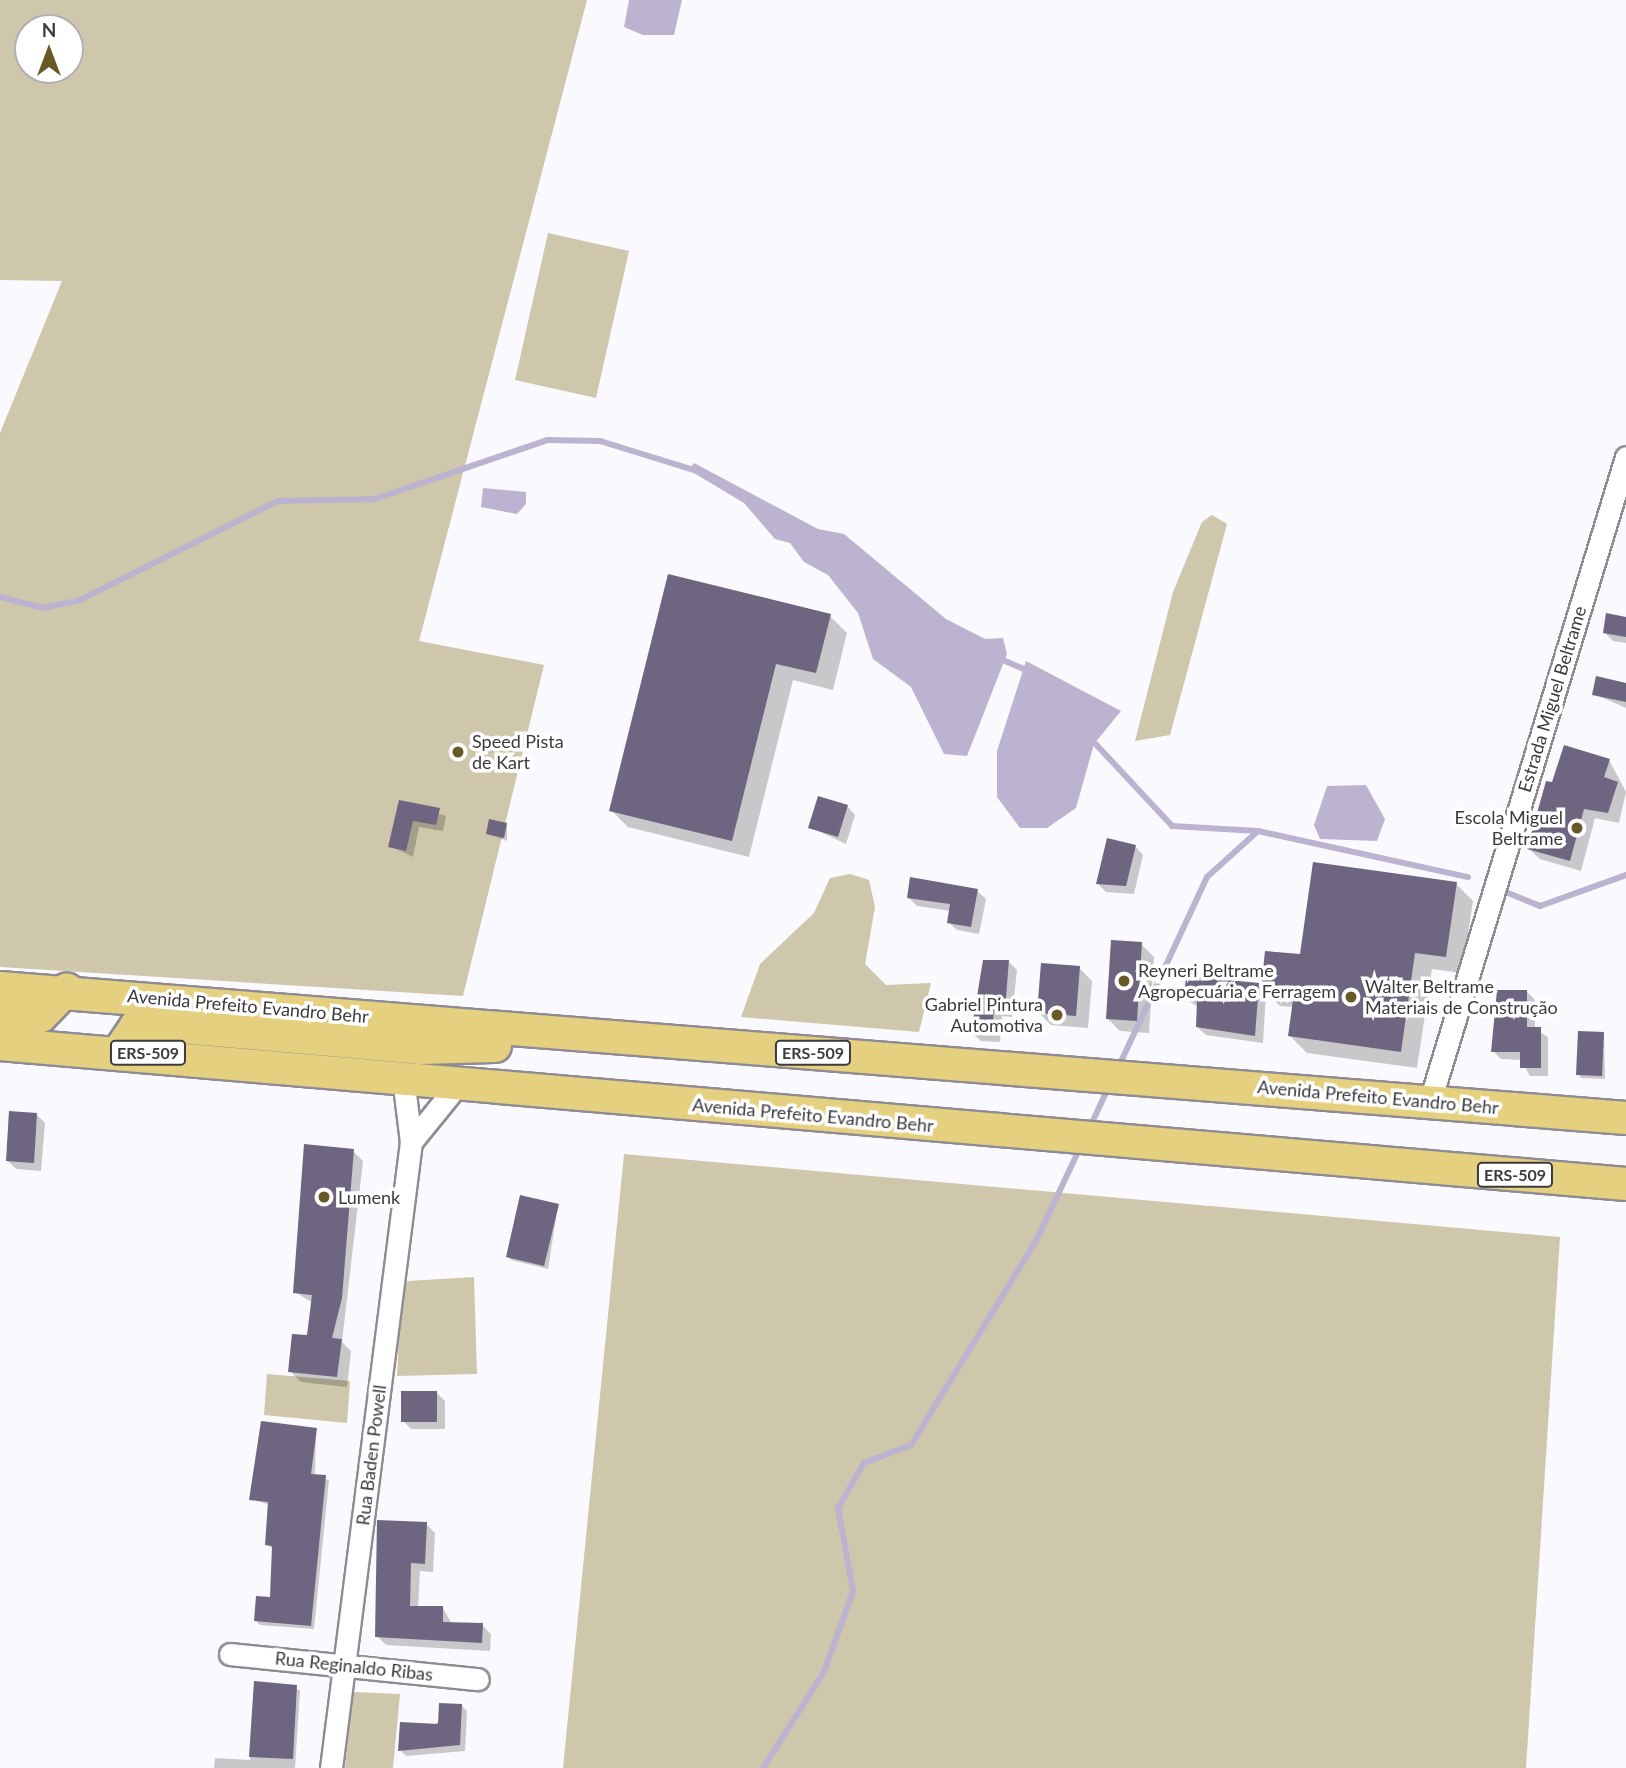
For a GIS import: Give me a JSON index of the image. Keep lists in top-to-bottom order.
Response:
{
  "streets": {
    "highway": ["Avenida Prefeito Evandro Behr", "ERS-509"],
    "street": ["Estrada Miguel Beltrame", "Rua Baden Powell", "Rua Reginaldo Ribas"]
  },
  "crossings": [
    ["Estrada Miguel Beltrame", "Avenida Prefeito Evandro Behr"],
    ["Avenida Prefeito Evandro Behr", "Rua Baden Powell"],
    ["Rua Baden Powell", "Rua Reginaldo Ribas"]
  ],
  "places": [
    "Speed Pista de Kart",
    "Escola Miguel Beltrame",
    "Reyneri Beltrame Agropecuária e Ferragem",
    "Walter Beltrame Materiais de Construção",
    "Gabriel Pintura Automotiva",
    "Lumenk"
  ],
  "north": "top"
}
